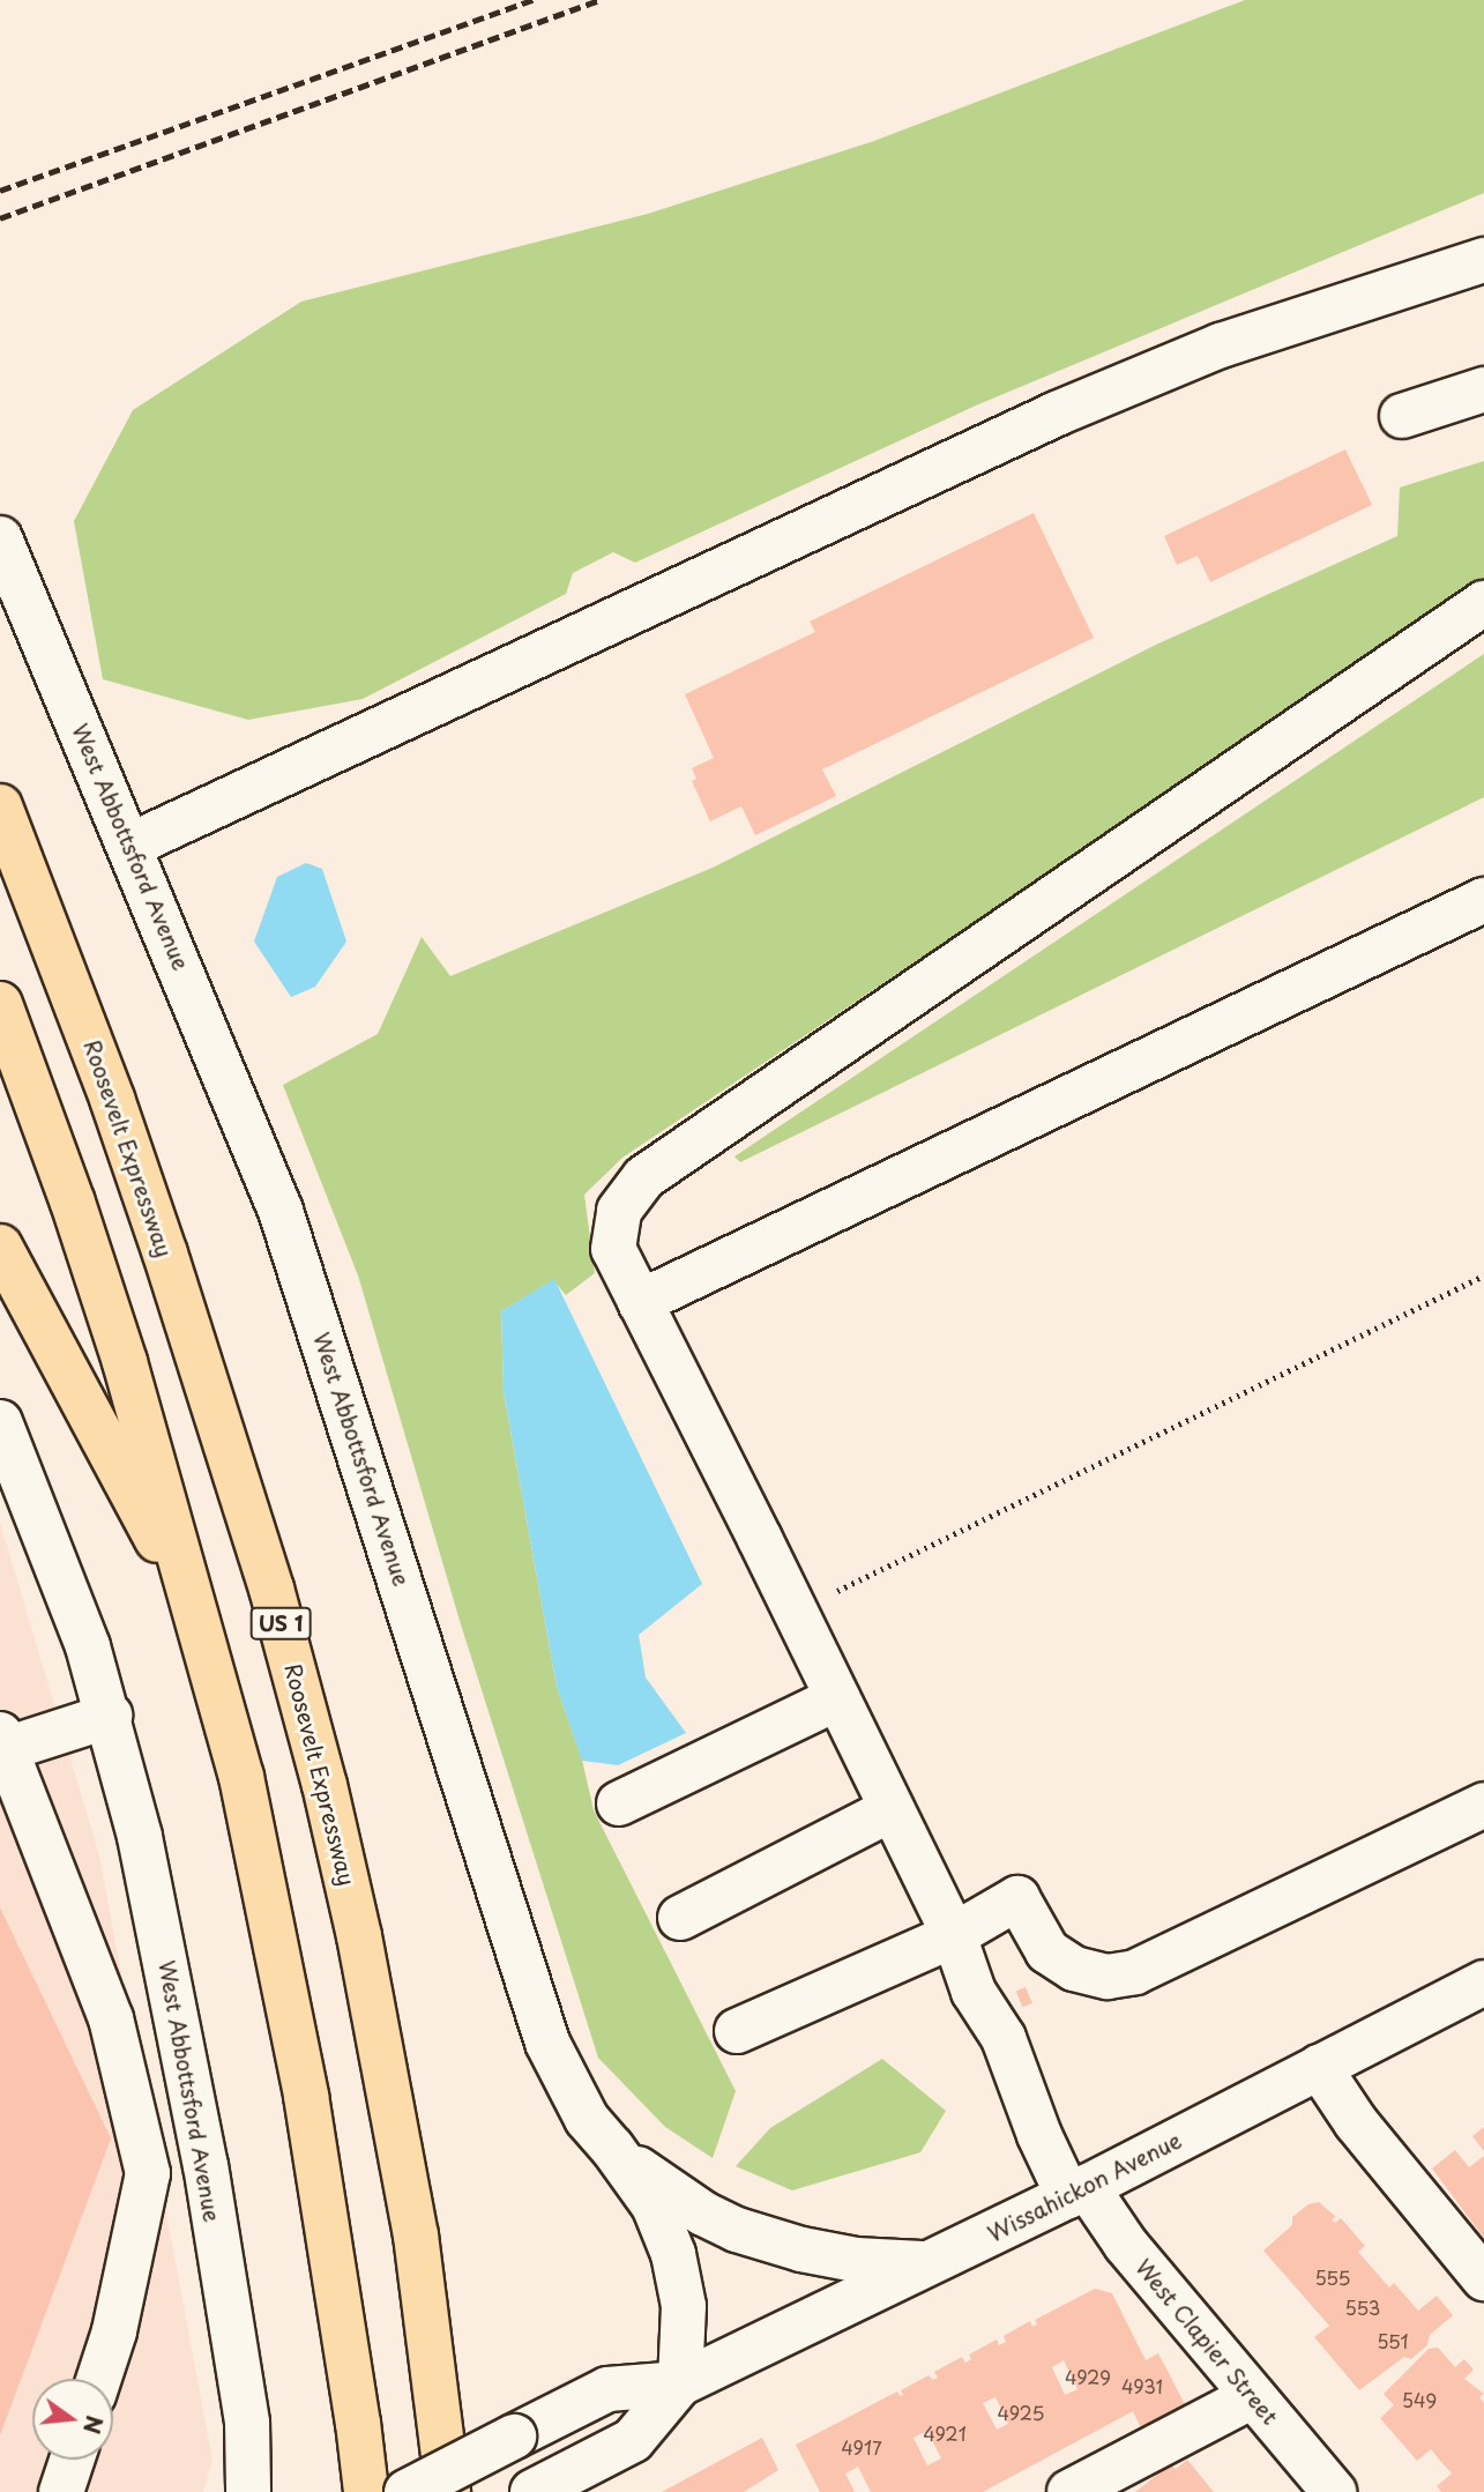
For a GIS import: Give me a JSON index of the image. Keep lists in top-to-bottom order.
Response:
{
  "streets": {
    "highway": ["Roosevelt Expressway", "US 1"],
    "street": ["West Abbottsford Avenue", "Wissahickon Avenue", "West Clapier Street"]
  },
  "crossings": [
    ["West Abbottsford Avenue", "Wissahickon Avenue"],
    ["Wissahickon Avenue", "West Clapier Street"]
  ],
  "house_numbers": [
    "555",
    "553",
    "551",
    "4929",
    "4931",
    "549",
    "4925",
    "4921",
    "4917"
  ],
  "north": "right"
}
